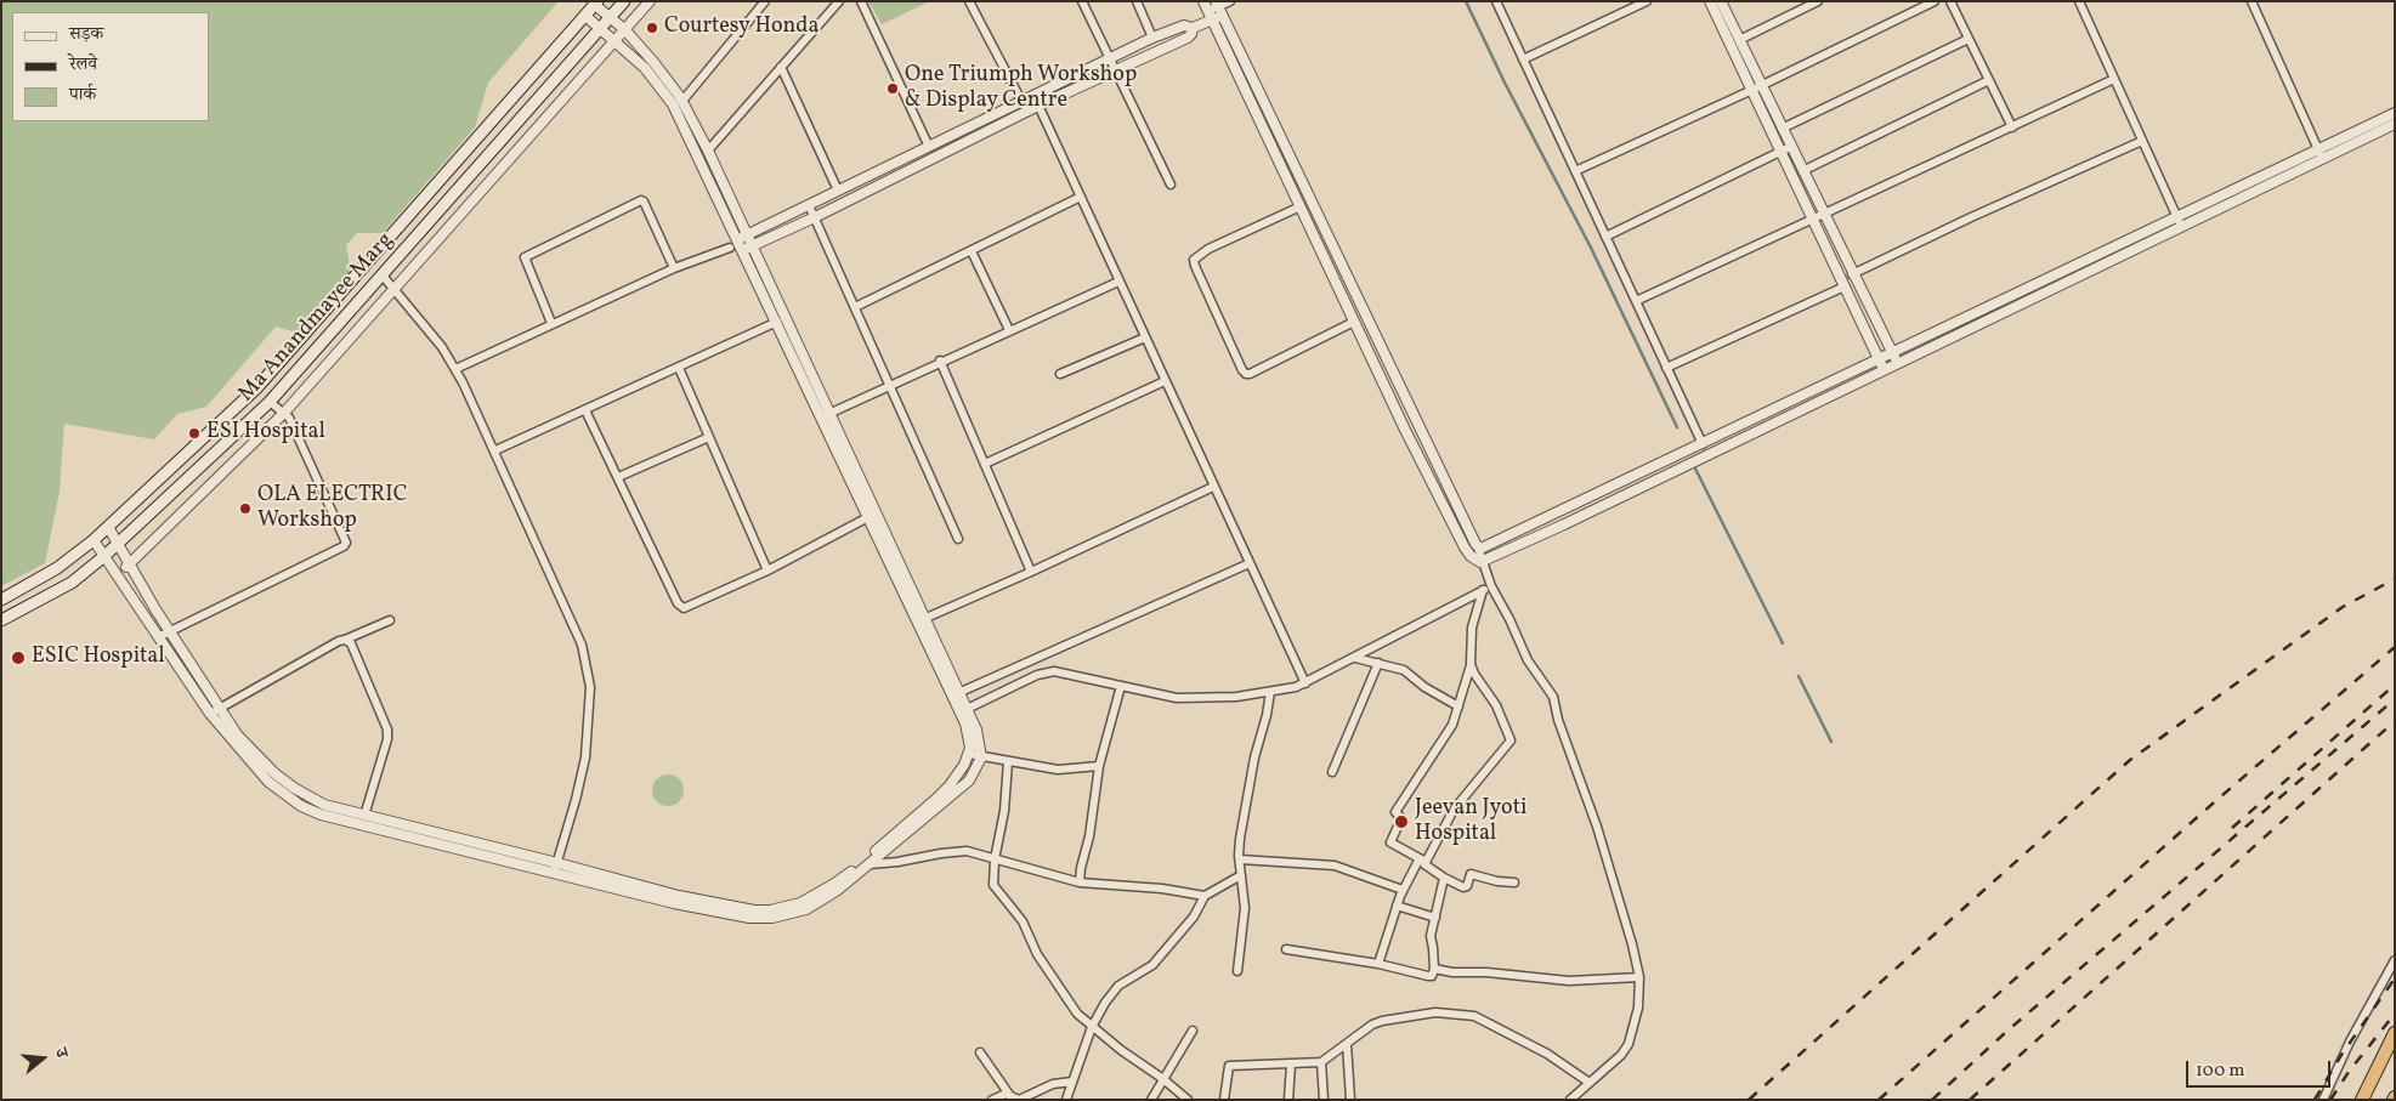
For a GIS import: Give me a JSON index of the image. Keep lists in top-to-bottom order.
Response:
{
  "streets": {
    "main road": ["Ma Anandmayee Marg"]
  },
  "places": [
    "Courtesy Honda",
    "One Triumph Workshop & Display Centre",
    "ESI Hospital",
    "OLA ELECTRIC Workshop",
    "ESIC Hospital",
    "Jeevan Jyoti Hospital"
  ],
  "legend": ["सड़क", "रेलवे", "पार्क"],
  "scale_bar": "100 m",
  "north": "right"
}
